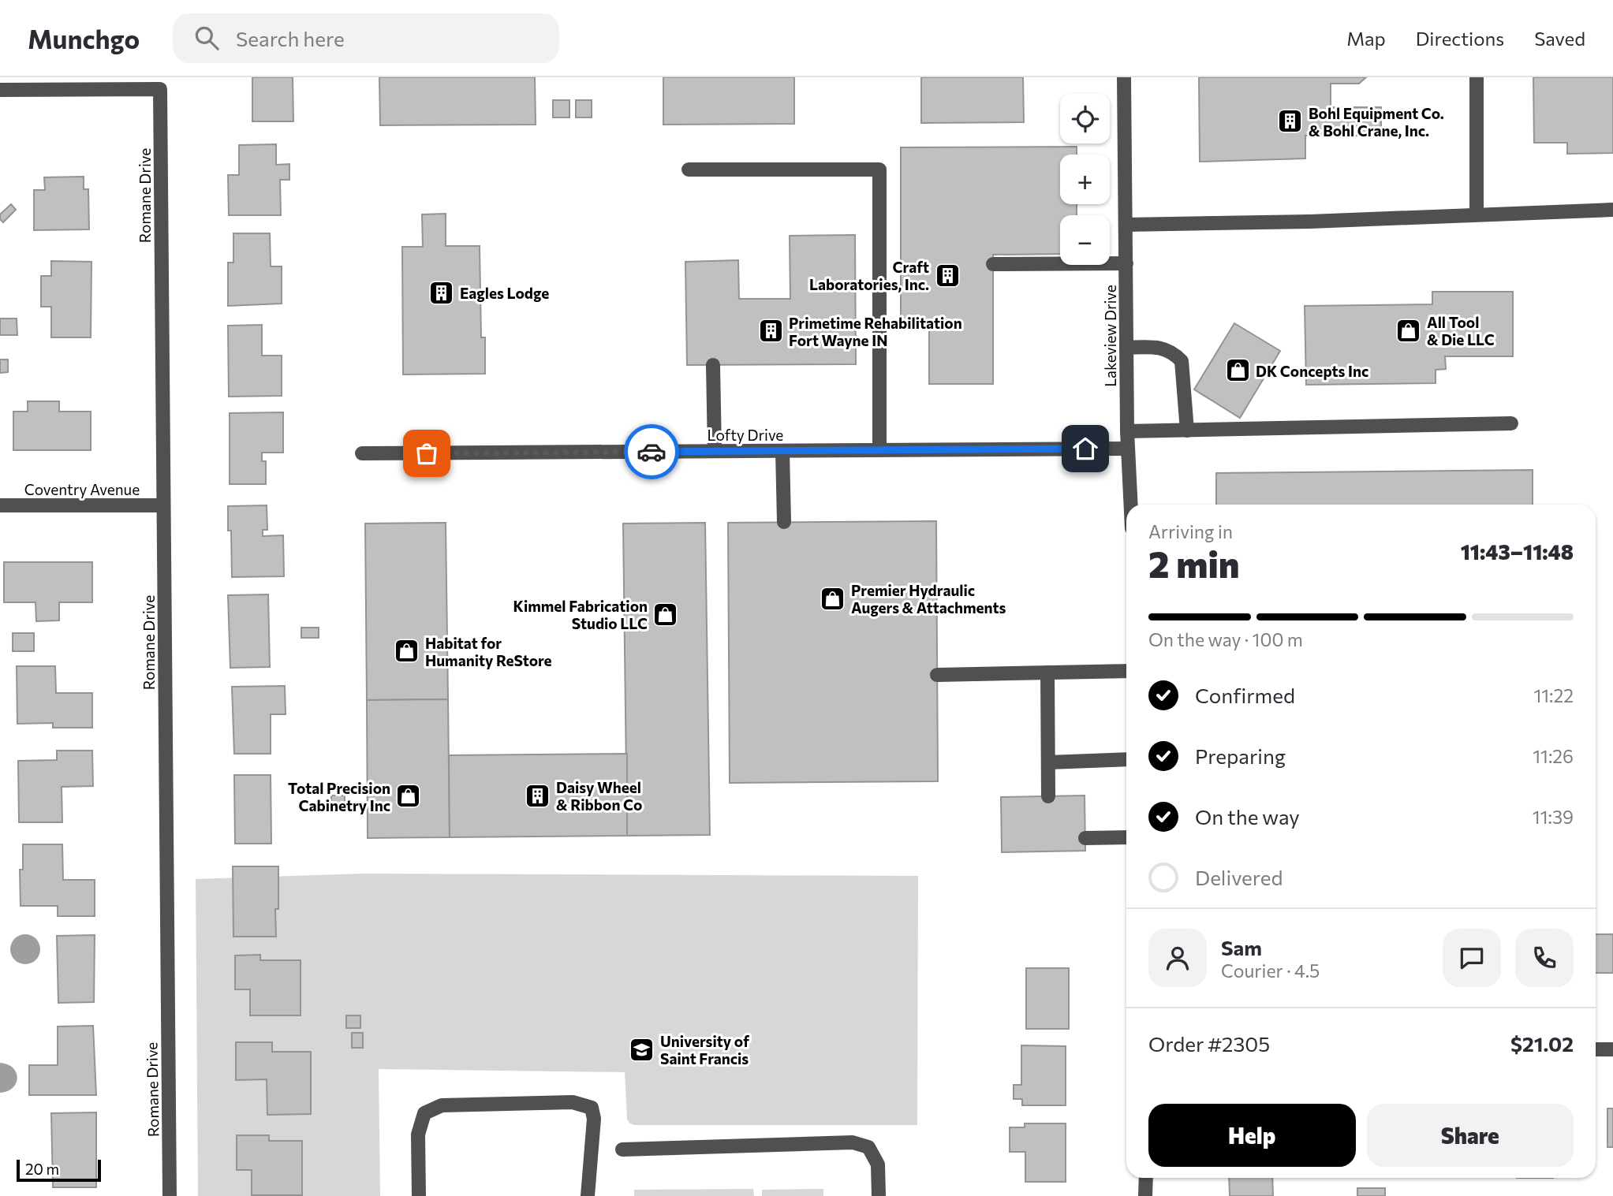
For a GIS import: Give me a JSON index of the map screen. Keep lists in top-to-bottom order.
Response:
{
  "streets": {
    "street": [
      "Romane Drive",
      "Lakeview Drive",
      "Lofty Drive",
      "Coventry Avenue"
    ]
  },
  "crossings": [
    ["Romane Drive", "Coventry Avenue"],
    ["Lakeview Drive", "Lofty Drive"]
  ],
  "places": {
    "building": [
      "Bohl Equipment Co. & Bohl Crane, Inc.",
      "Craft Laboratories, Inc.",
      "Eagles Lodge",
      "Primetime Rehabilitation Fort Wayne IN",
      "Daisy Wheel & Ribbon Co"
    ],
    "shop": [
      "All Tool & Die LLC",
      "DK Concepts Inc",
      "Premier Hydraulic Augers & Attachments",
      "Kimmel Fabrication Studio LLC",
      "Habitat for Humanity ReStore",
      "Total Precision Cabinetry Inc"
    ],
    "school or university": ["University of Saint Francis"]
  },
  "scale_bar": "20 m",
  "page": {
    "header": "Munchgo",
    "search": "Search here",
    "nav": ["Map", "Directions", "Saved"],
    "map_buttons": ["+", "−"],
    "heading": ["2 min", "Arriving in", "11:43–11:48"],
    "panel": [
      "Sam",
      "Courier · 4.5",
      "Order #2305",
      "$21.02"
    ],
    "bar": "On the way · 100 m",
    "list": [
      ["Confirmed", "11:22"],
      ["Preparing", "11:26"],
      ["On the way", "11:39"],
      "Delivered"
    ],
    "buttons": ["Help", "Share"],
    "scale": "20 m"
  }
}
